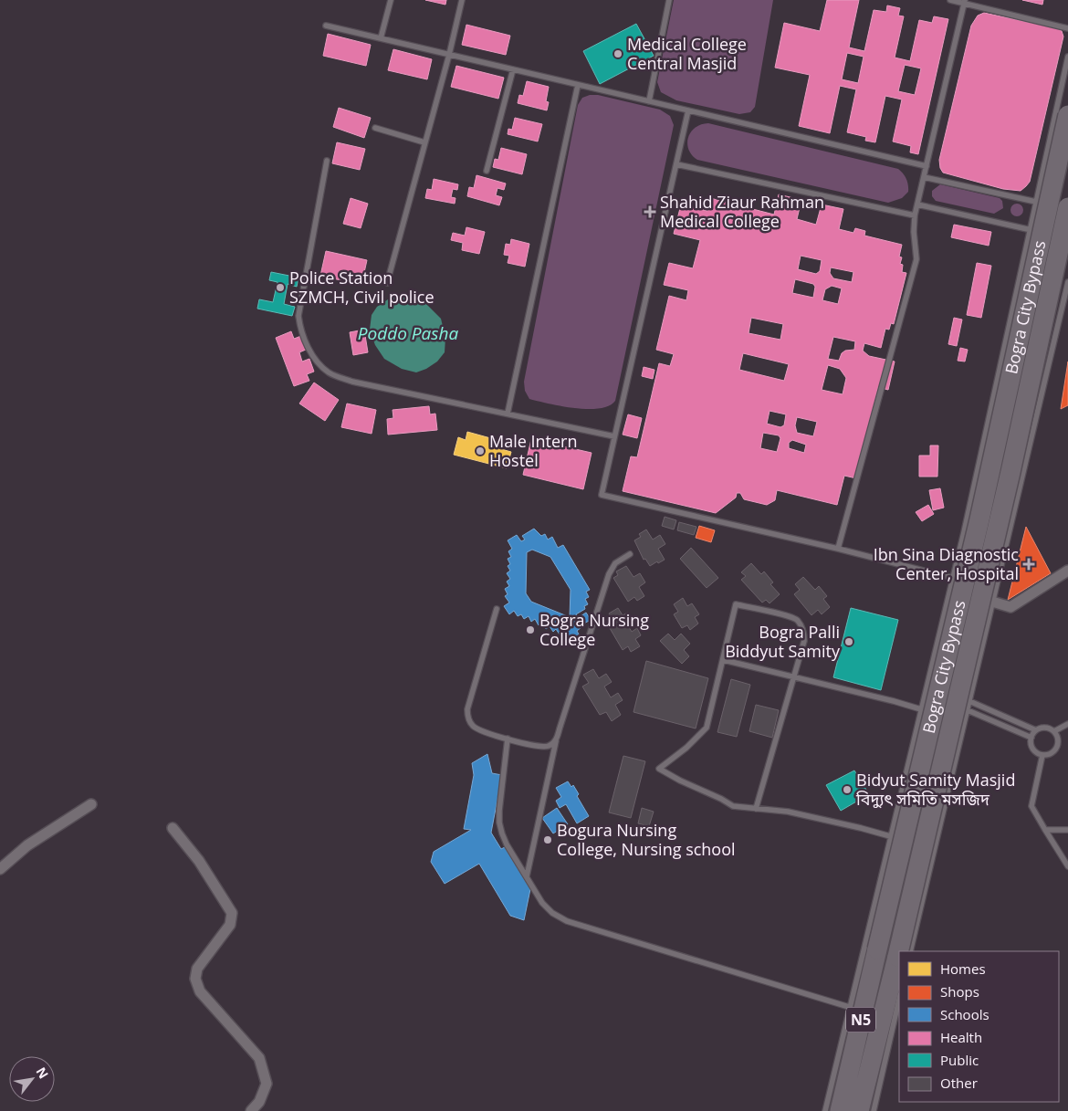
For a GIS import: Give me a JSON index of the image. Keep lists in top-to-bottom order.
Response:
{
  "streets": {
    "highway": ["Bogra City Bypass", "N5"]
  },
  "water": ["Poddo Pasha"],
  "places": {
    "other": [
      "Medical College Central Masjid",
      "Police Station SZMCH, Civil police",
      "Male Intern Hostel",
      "Bogra Nursing College",
      "Bogra Palli Biddyut Samity",
      "Bidyut Samity Masjid বিদ্যুৎ সমিতি মসজিদ",
      "Bogura Nursing College, Nursing school"
    ],
    "health": ["Shahid Ziaur Rahman Medical College", "Ibn Sina Diagnostic Center, Hospital"]
  },
  "legend": [
    "Homes",
    "Shops",
    "Schools",
    "Health",
    "Public",
    "Other"
  ],
  "north": "top right"
}
